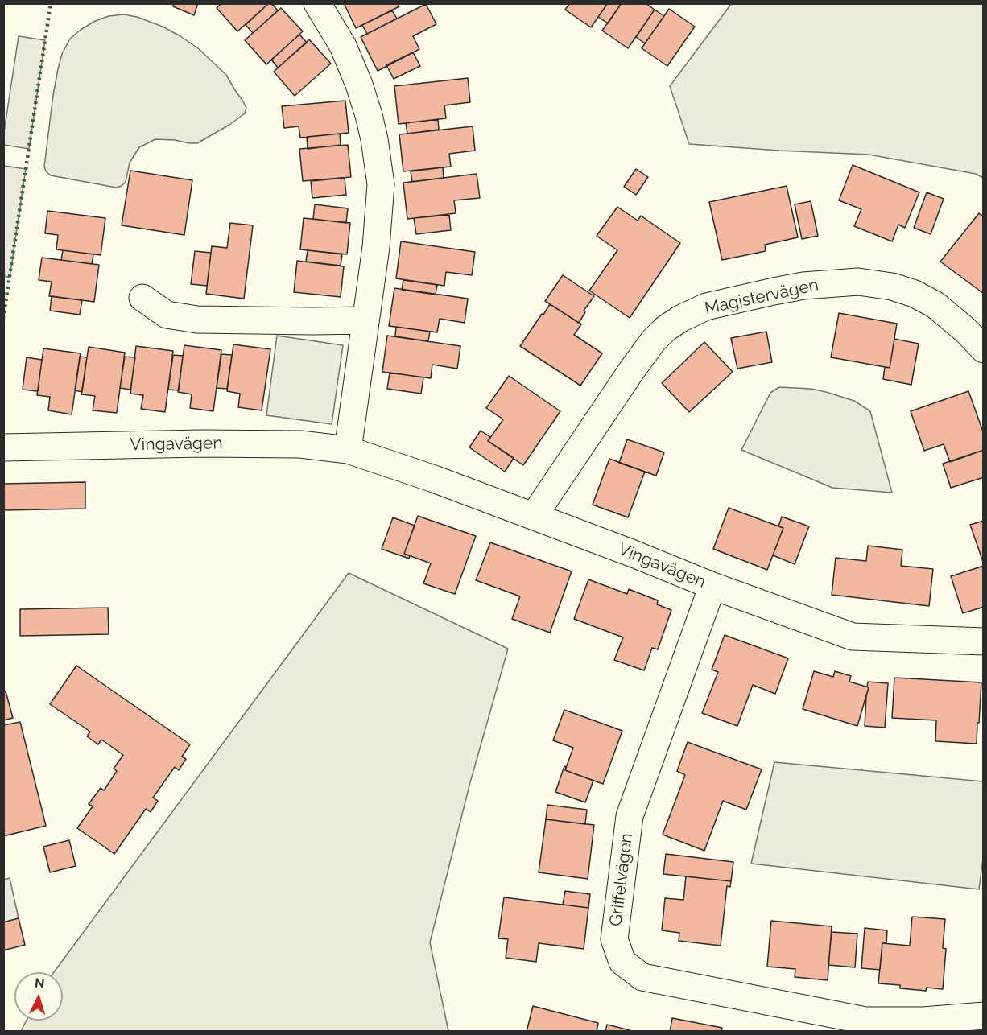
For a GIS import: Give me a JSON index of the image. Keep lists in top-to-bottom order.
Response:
{
  "streets": {
    "street": ["Magistervägen", "Vingavägen", "Griffelvägen"]
  },
  "crossings": [
    ["Magistervägen", "Vingavägen"],
    ["Vingavägen", "Griffelvägen"]
  ],
  "north": "top"
}
